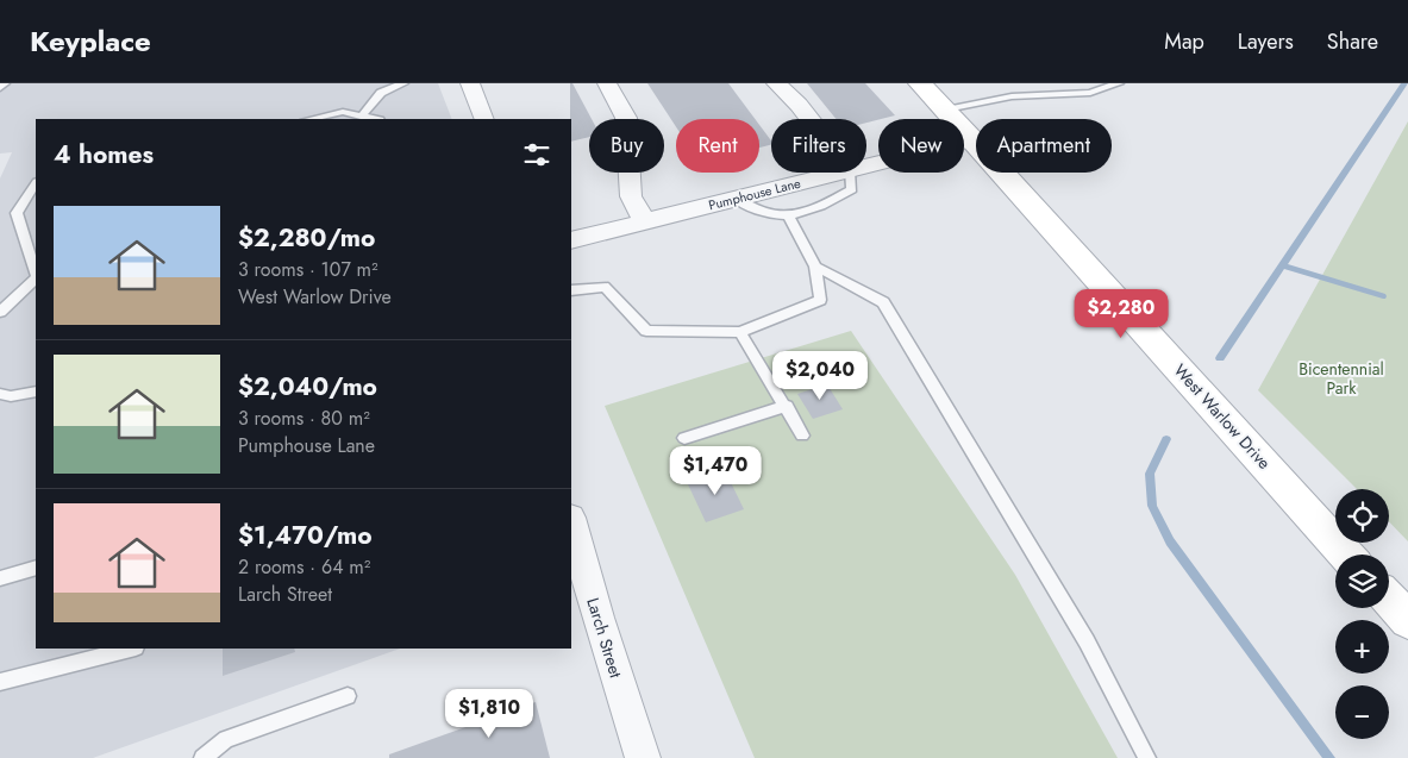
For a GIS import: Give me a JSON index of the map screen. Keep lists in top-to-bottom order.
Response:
{
  "streets": {
    "street": ["Pumphouse Lane", "West Warlow Drive", "Larch Street"]
  },
  "crossings": [
    ["Pumphouse Lane", "West Warlow Drive"]
  ],
  "parks": ["Bicentennial Park"],
  "page": {
    "header": "Keyplace",
    "nav": ["Map", "Layers", "Share"],
    "chip": [
      "Buy",
      "Rent",
      "Filters",
      "New",
      "Apartment"
    ],
    "heading": "4 homes",
    "list": [
      {
        "name": "$2,280/mo",
        "note": "3 rooms · 107 m² · West Warlow Drive"
      },
      {
        "name": "$2,040/mo",
        "note": "3 rooms · 80 m² · Pumphouse Lane"
      },
      {
        "name": "$1,470/mo",
        "note": "2 rooms · 64 m² · Larch Street"
      }
    ],
    "price": [
      "$2,280",
      "$2,040",
      "$1,470",
      "$1,810"
    ],
    "map_buttons": ["+", "−"]
  }
}
